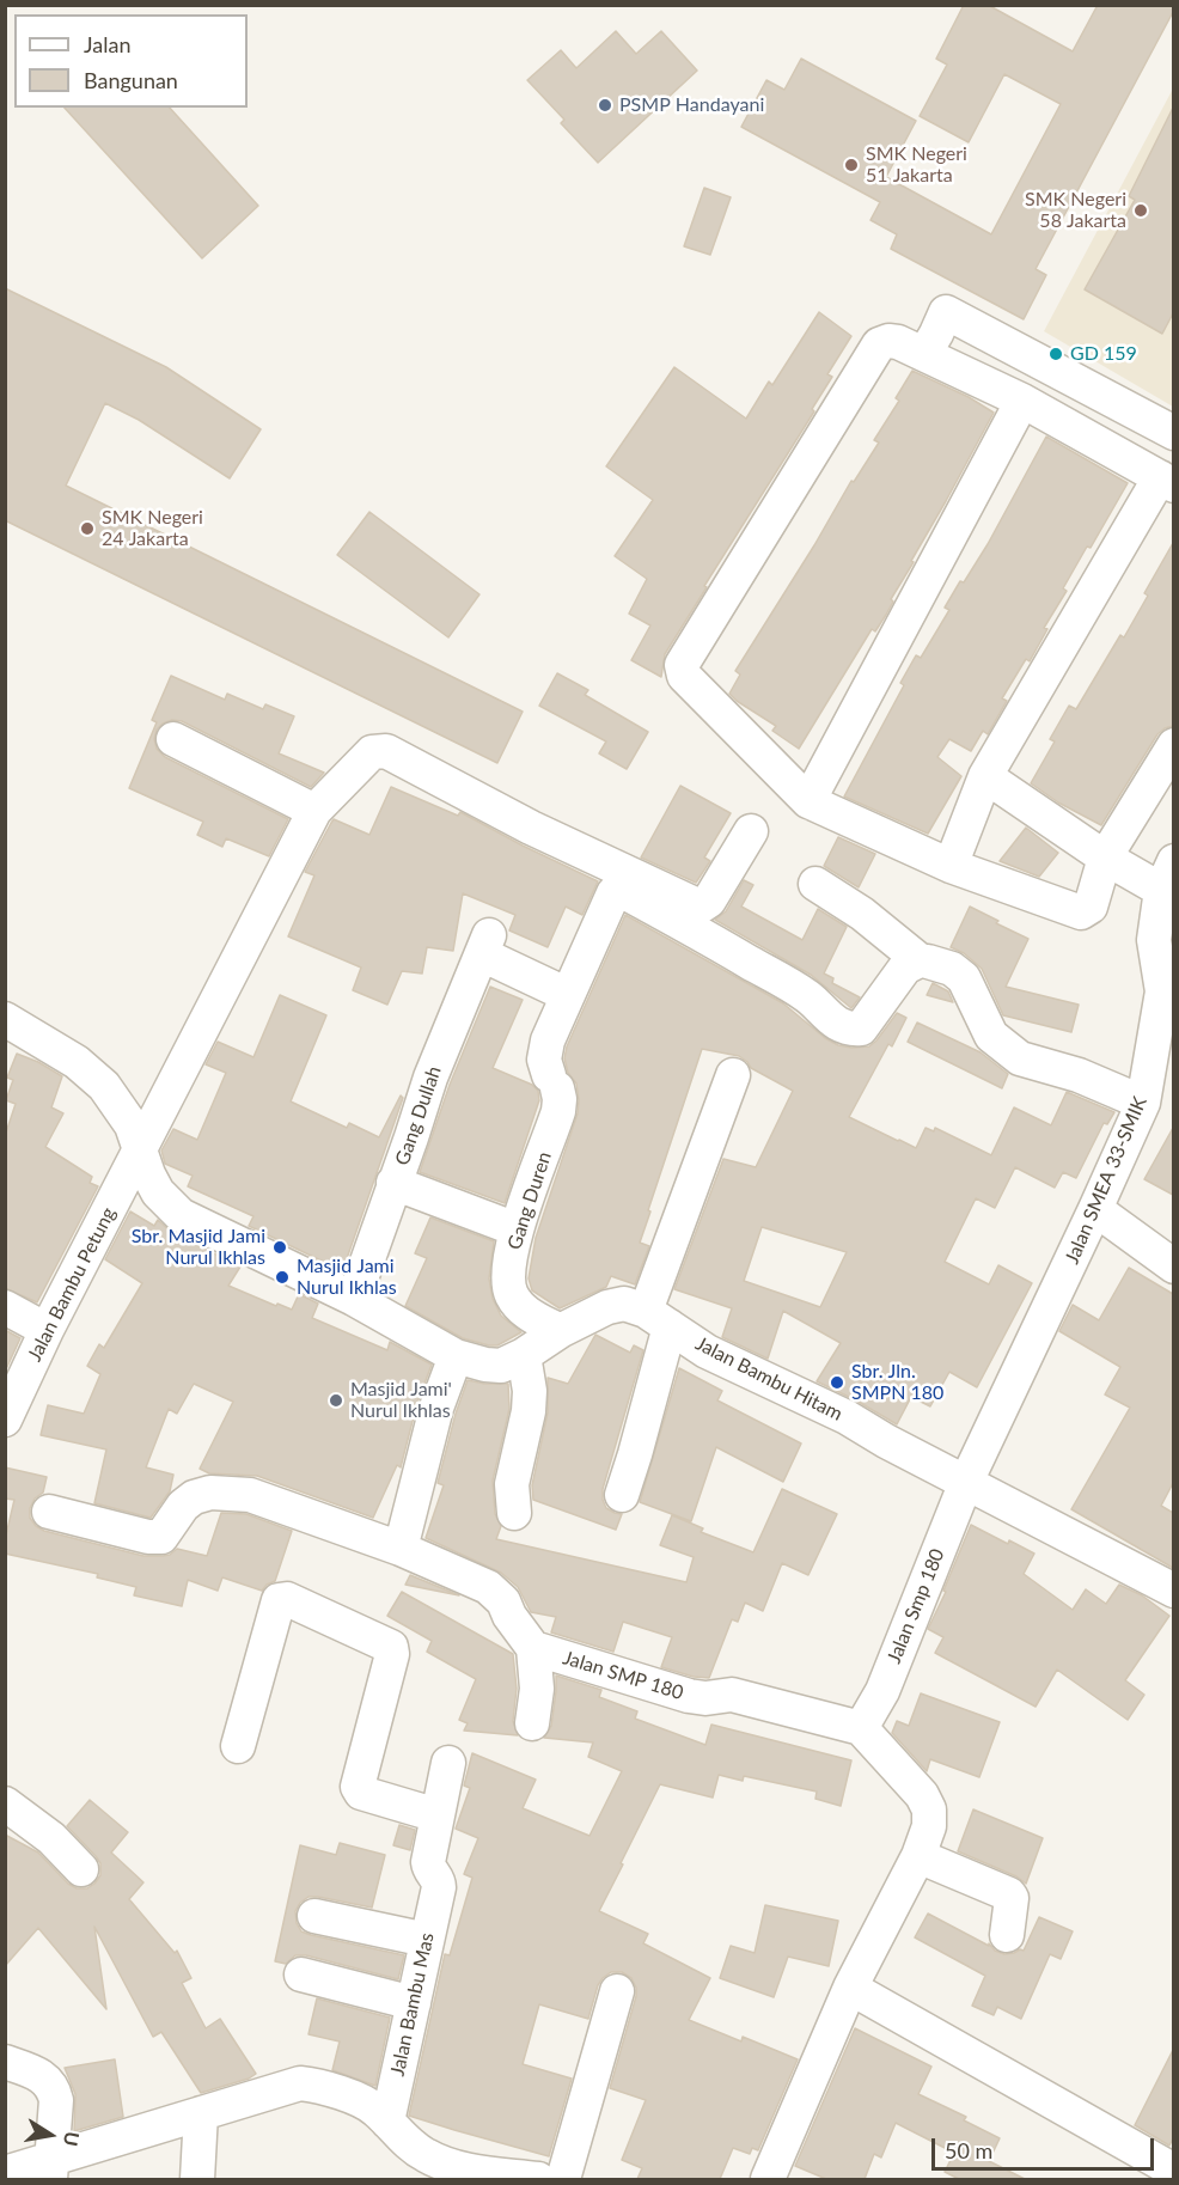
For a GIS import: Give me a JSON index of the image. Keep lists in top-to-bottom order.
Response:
{
  "streets": {
    "street": [
      "Gang Dullah",
      "Jalan SMEA 33-SMIK",
      "Gang Duren",
      "Jalan Bambu Petung",
      "Jalan Bambu Hitam",
      "Jalan Smp 180",
      "Jalan SMP 180",
      "Jalan Bambu Mas"
    ]
  },
  "crossings": [
    ["Gang Dullah", "Gang Duren"],
    ["Gang Dullah", "Jalan Bambu Hitam"],
    ["Jalan SMEA 33-SMIK", "Jalan Bambu Hitam"],
    ["Jalan SMEA 33-SMIK", "Jalan Smp 180"],
    ["Gang Duren", "Jalan Bambu Petung"],
    ["Gang Duren", "Jalan Bambu Hitam"],
    ["Jalan Bambu Petung", "Jalan Bambu Hitam"],
    ["Jalan Bambu Hitam", "Jalan Smp 180"],
    ["Jalan Smp 180", "Jalan SMP 180"]
  ],
  "places": [
    "PSMP Handayani",
    "SMK Negeri 51 Jakarta",
    "SMK Negeri 58 Jakarta",
    "GD 159",
    "SMK Negeri 24 Jakarta",
    "Sbr. Masjid Jami Nurul Ikhlas",
    "Masjid Jami Nurul Ikhlas",
    "Sbr. Jln. SMPN 180",
    "Masjid Jami' Nurul Ikhlas"
  ],
  "legend": ["Jalan", "Bangunan"],
  "scale_bar": "50 m",
  "north": "right"
}
